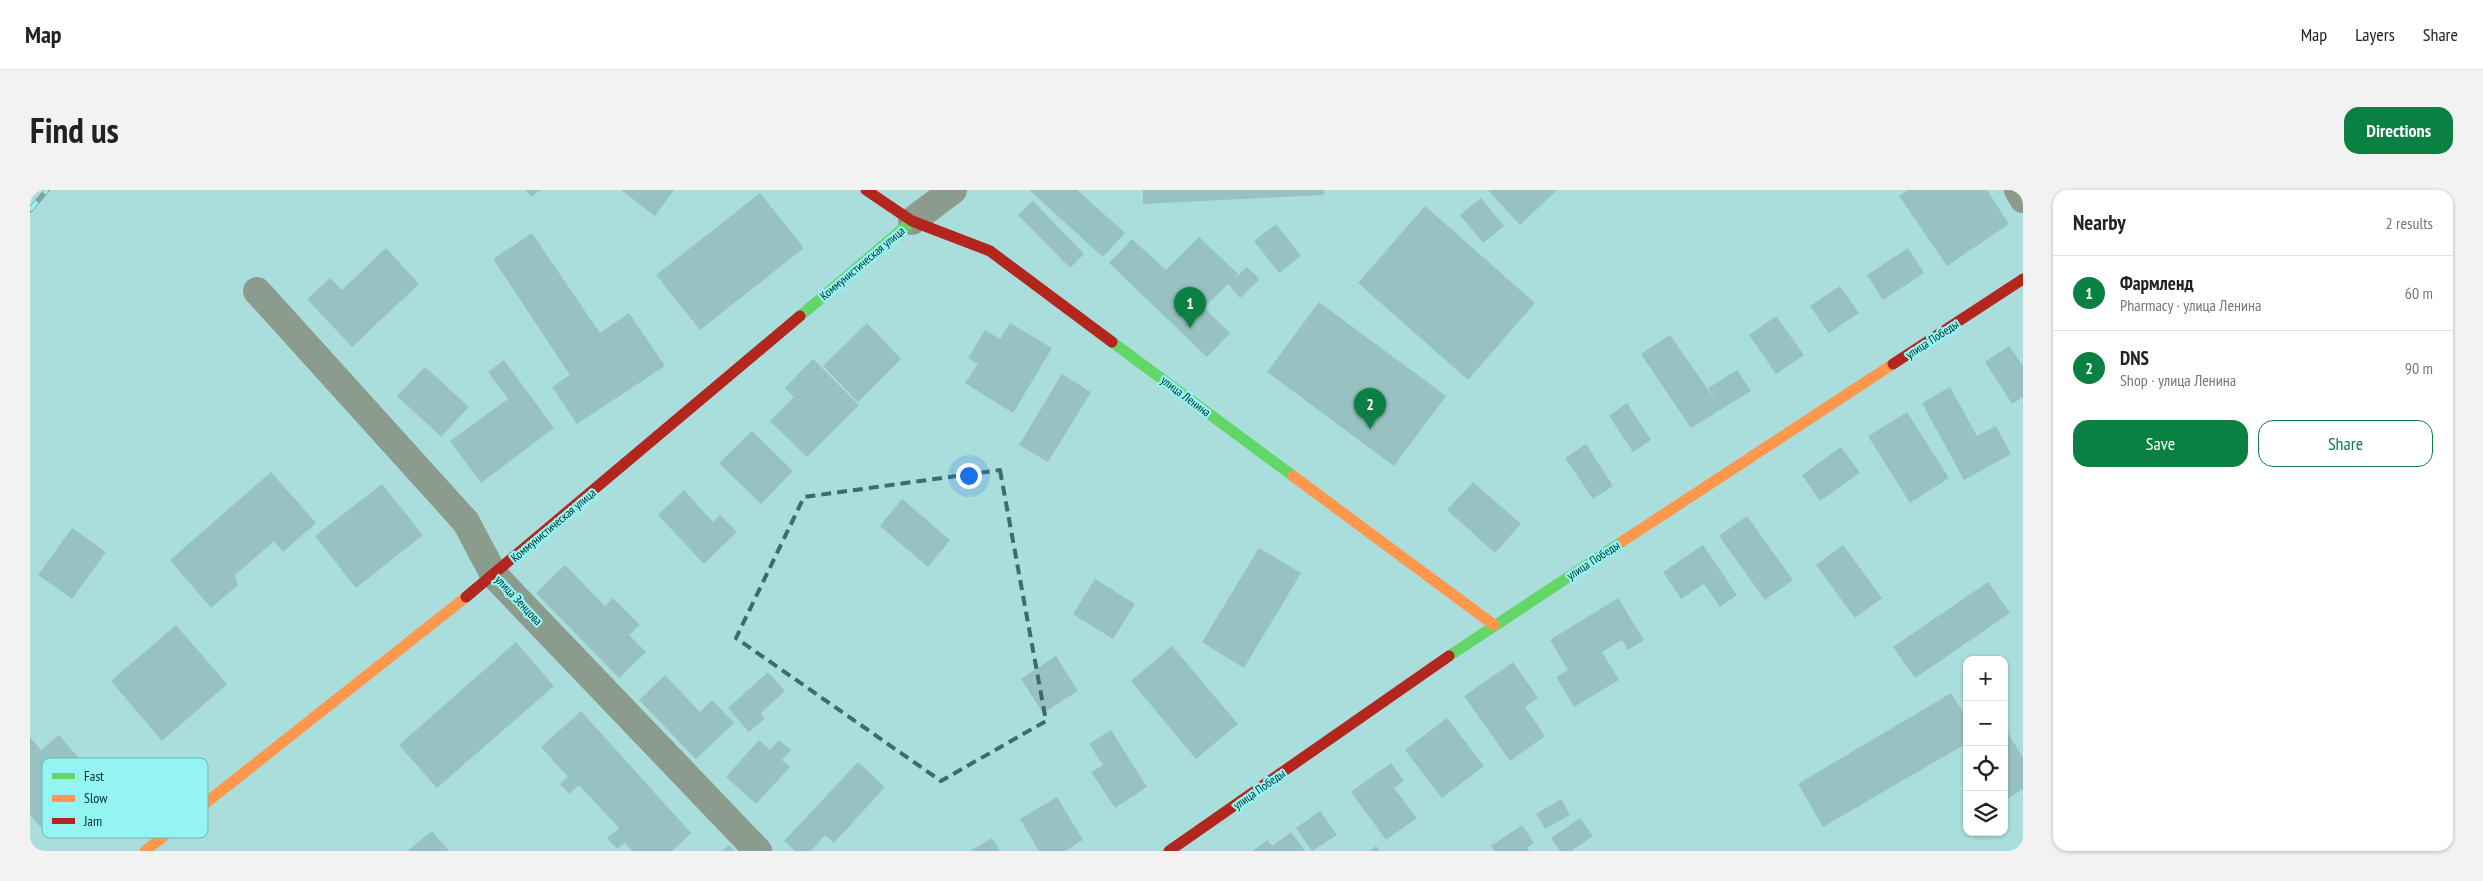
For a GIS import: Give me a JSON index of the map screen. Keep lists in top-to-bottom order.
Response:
{
  "streets": {
    "street": [
      "Коммунистическая улица",
      "улица Победы",
      "улица Ленина",
      "улица Зенцова"
    ]
  },
  "crossings": [
    ["Коммунистическая улица", "улица Ленина"],
    ["Коммунистическая улица", "улица Зенцова"],
    ["улица Победы", "улица Ленина"]
  ],
  "legend": ["Fast", "Slow", "Jam"],
  "page": {
    "header": "Map",
    "nav": ["Map", "Layers", "Share"],
    "title": "Find us",
    "buttons": [
      "Directions",
      ["Save", "Share"]
    ],
    "heading": ["Nearby", "2 results"],
    "list": [
      {
        "mark": "1",
        "name": "Фармленд",
        "note": "Pharmacy · улица Ленина",
        "value": "60 m"
      },
      {
        "mark": "2",
        "name": "DNS",
        "note": "Shop · улица Ленина",
        "value": "90 m"
      }
    ],
    "pins": ["1", "2"],
    "map_buttons": ["+", "−"]
  }
}
